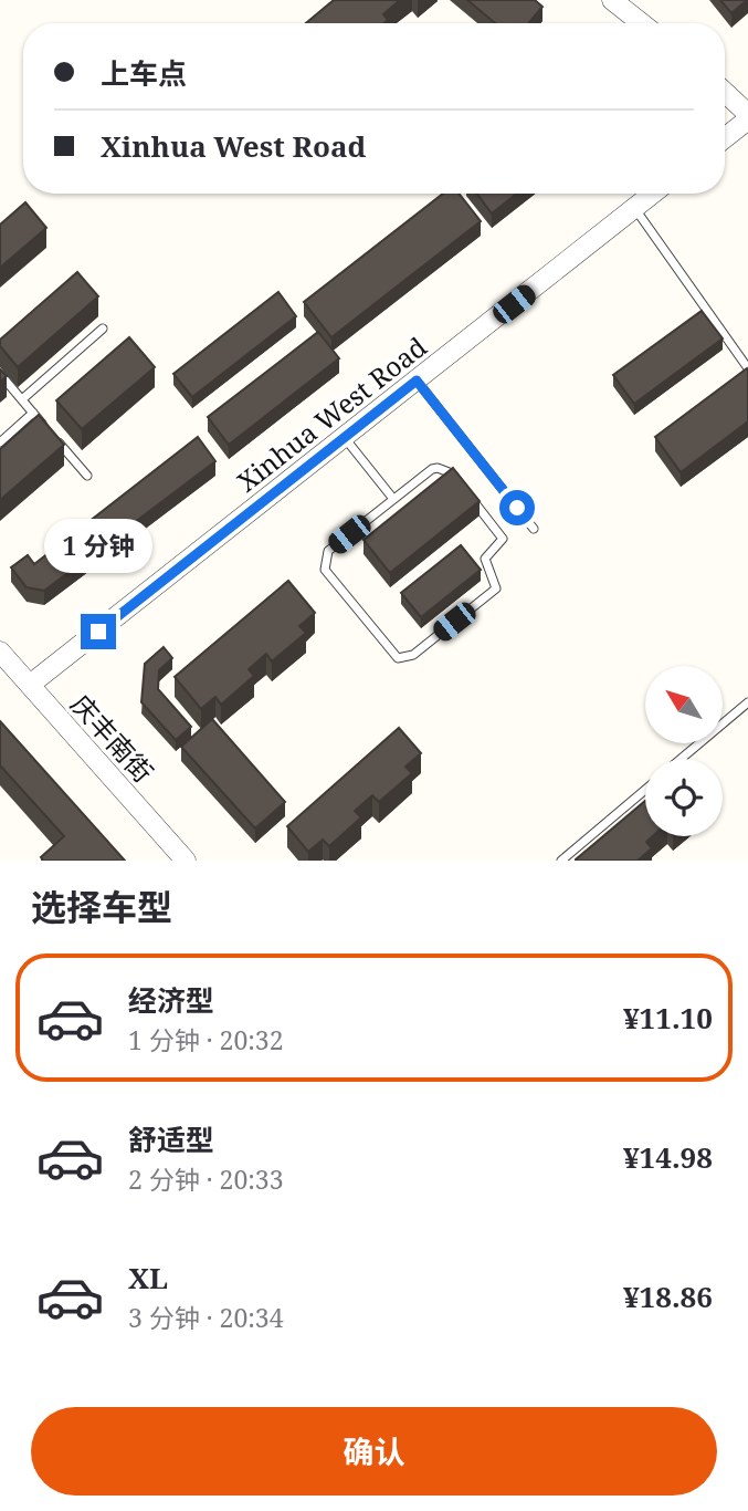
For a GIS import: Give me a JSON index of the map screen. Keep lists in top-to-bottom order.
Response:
{
  "streets": {
    "street": ["Xinhua West Road", "庆丰南街"]
  },
  "crossings": [
    ["Xinhua West Road", "庆丰南街"]
  ],
  "north": "top left",
  "page": {
    "banner": ["上车点", "Xinhua West Road"],
    "bubble": "1 分钟",
    "heading": "选择车型",
    "list": [
      {
        "name": "经济型",
        "note": "1 分钟 · 20:32",
        "value": "¥11.10"
      },
      {
        "name": "舒适型",
        "note": "2 分钟 · 20:33",
        "value": "¥14.98"
      },
      {
        "name": "XL",
        "note": "3 分钟 · 20:34",
        "value": "¥18.86"
      }
    ],
    "buttons": "确认"
  }
}
